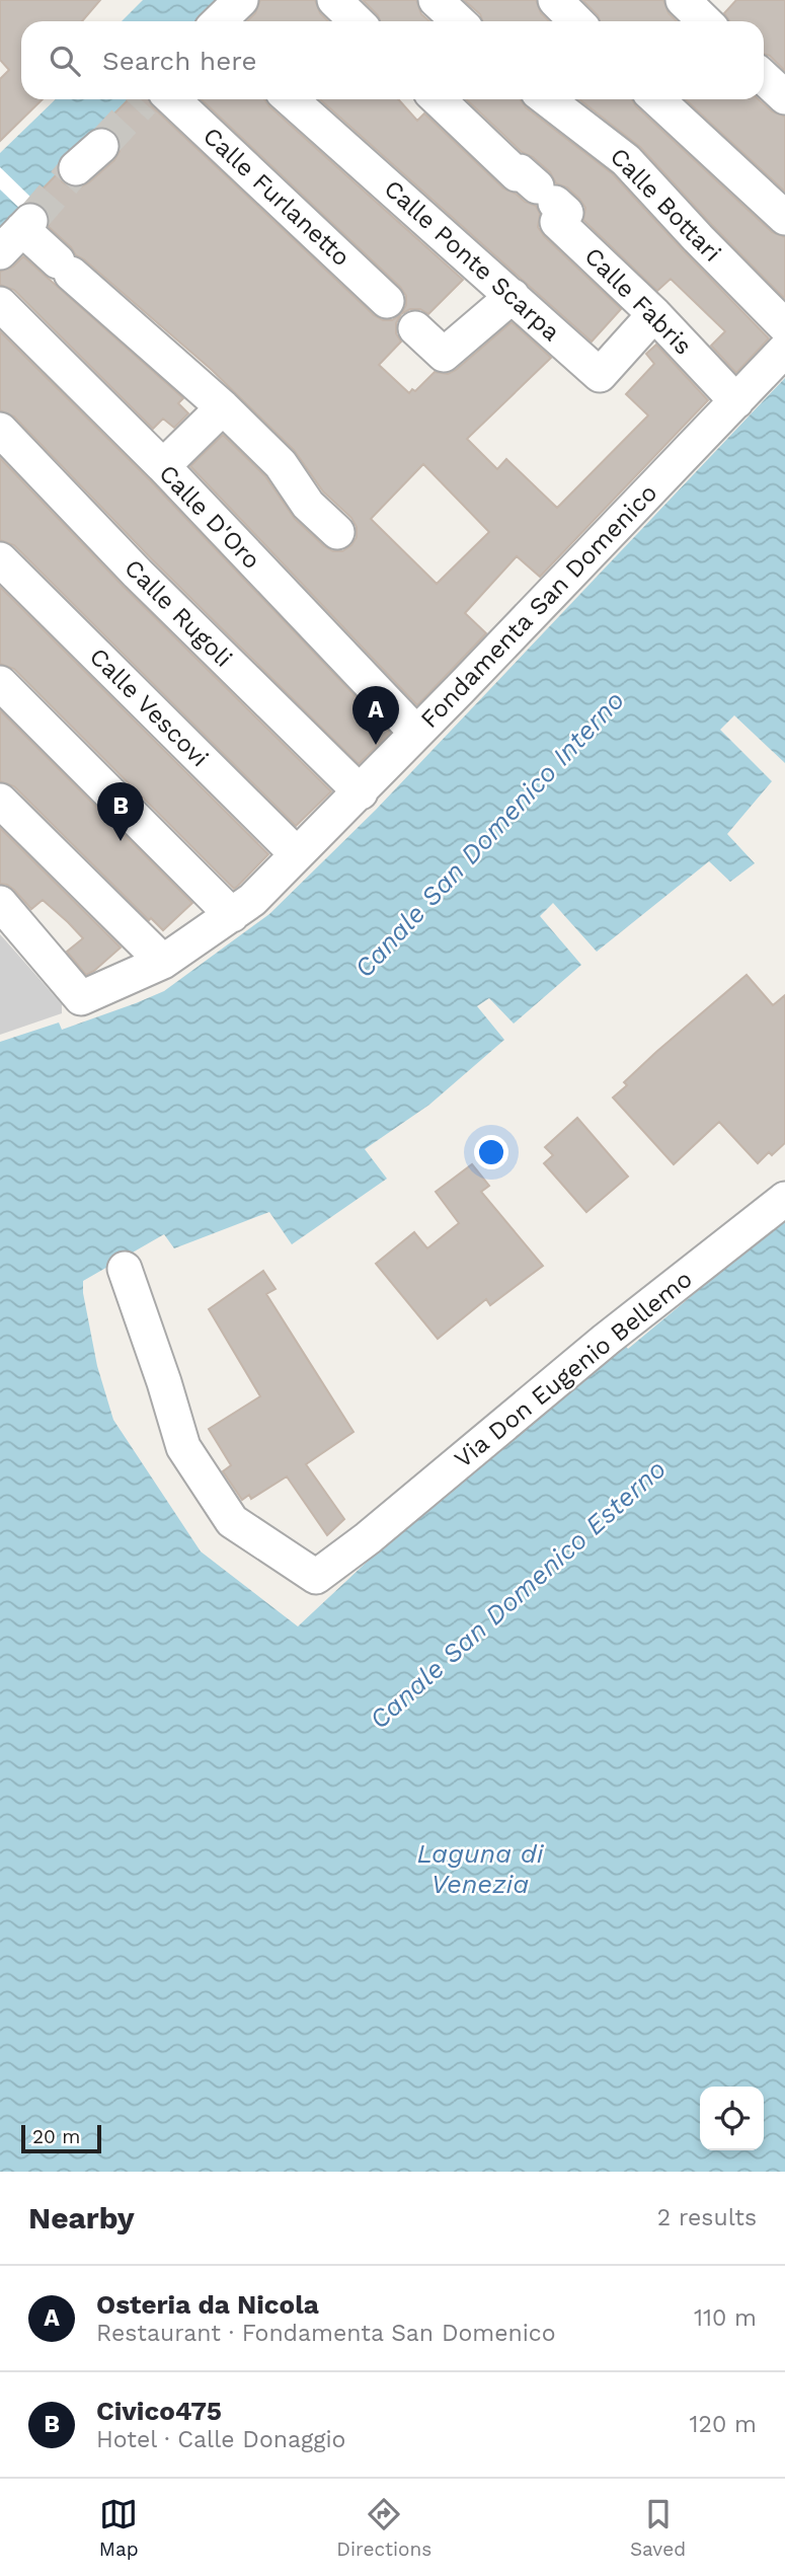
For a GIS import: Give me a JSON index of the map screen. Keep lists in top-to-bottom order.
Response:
{
  "streets": {
    "street": [
      "Calle Furlanetto",
      "Calle Bottari",
      "Calle Ponte Scarpa",
      "Calle Fabris",
      "Calle D'Oro",
      "Fondamenta San Domenico",
      "Calle Rugoli",
      "Calle Vescovi",
      "Via Don Eugenio Bellemo"
    ]
  },
  "crossings": [
    ["Calle Ponte Scarpa", "Calle Fabris"],
    ["Calle Fabris", "Fondamenta San Domenico"],
    ["Calle D'Oro", "Fondamenta San Domenico"],
    ["Fondamenta San Domenico", "Calle Rugoli"],
    ["Fondamenta San Domenico", "Calle Vescovi"]
  ],
  "water": ["Canale San Domenico Interno", "Canale San Domenico Esterno", "Laguna di Venezia"],
  "scale_bar": "20 m",
  "page": {
    "search": "Search here",
    "pins": ["A", "B"],
    "scale": "20 m",
    "heading": ["Nearby", "2 results"],
    "list": [
      {
        "mark": "A",
        "name": "Osteria da Nicola",
        "note": "Restaurant · Fondamenta San Domenico",
        "value": "110 m"
      },
      {
        "mark": "B",
        "name": "Civico475",
        "note": "Hotel · Calle Donaggio",
        "value": "120 m"
      }
    ],
    "nav": ["Map", "Directions", "Saved"]
  }
}
